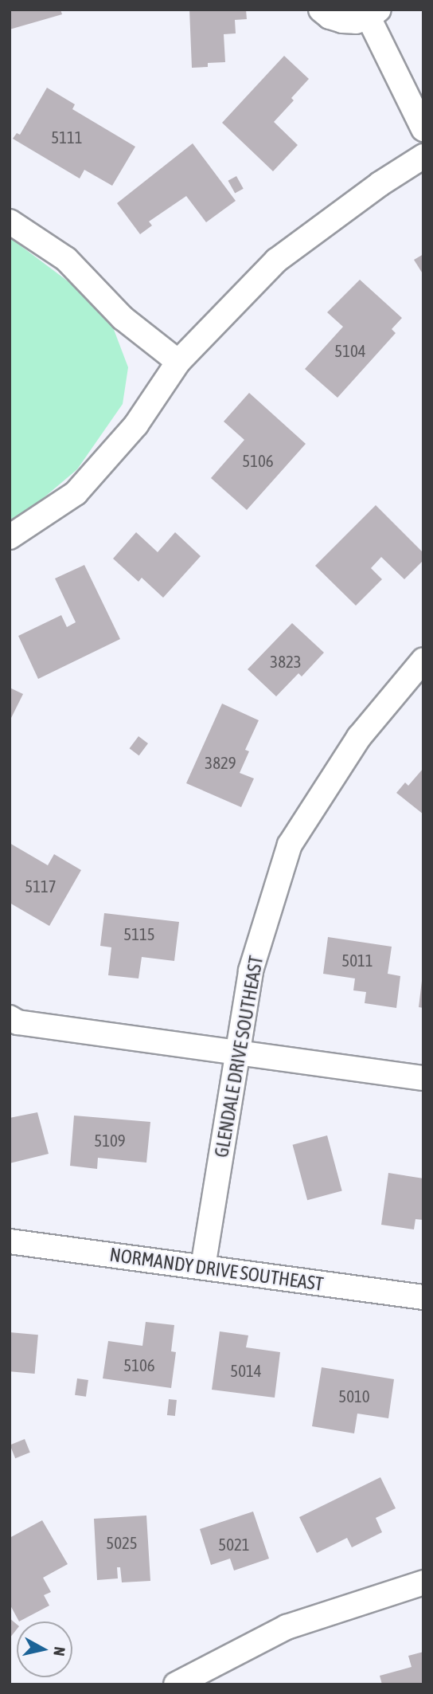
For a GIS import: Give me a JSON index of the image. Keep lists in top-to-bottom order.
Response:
{
  "streets": {
    "street": ["GLENDALE DRIVE SOUTHEAST", "NORMANDY DRIVE SOUTHEAST"]
  },
  "crossings": [
    ["GLENDALE DRIVE SOUTHEAST", "NORMANDY DRIVE SOUTHEAST"]
  ],
  "house_numbers": [
    "5111",
    "5104",
    "5106",
    "3823",
    "3829",
    "5117",
    "5115",
    "5011",
    "5109",
    "5106",
    "5014",
    "5010",
    "5025",
    "5021"
  ],
  "north": "right"
}
